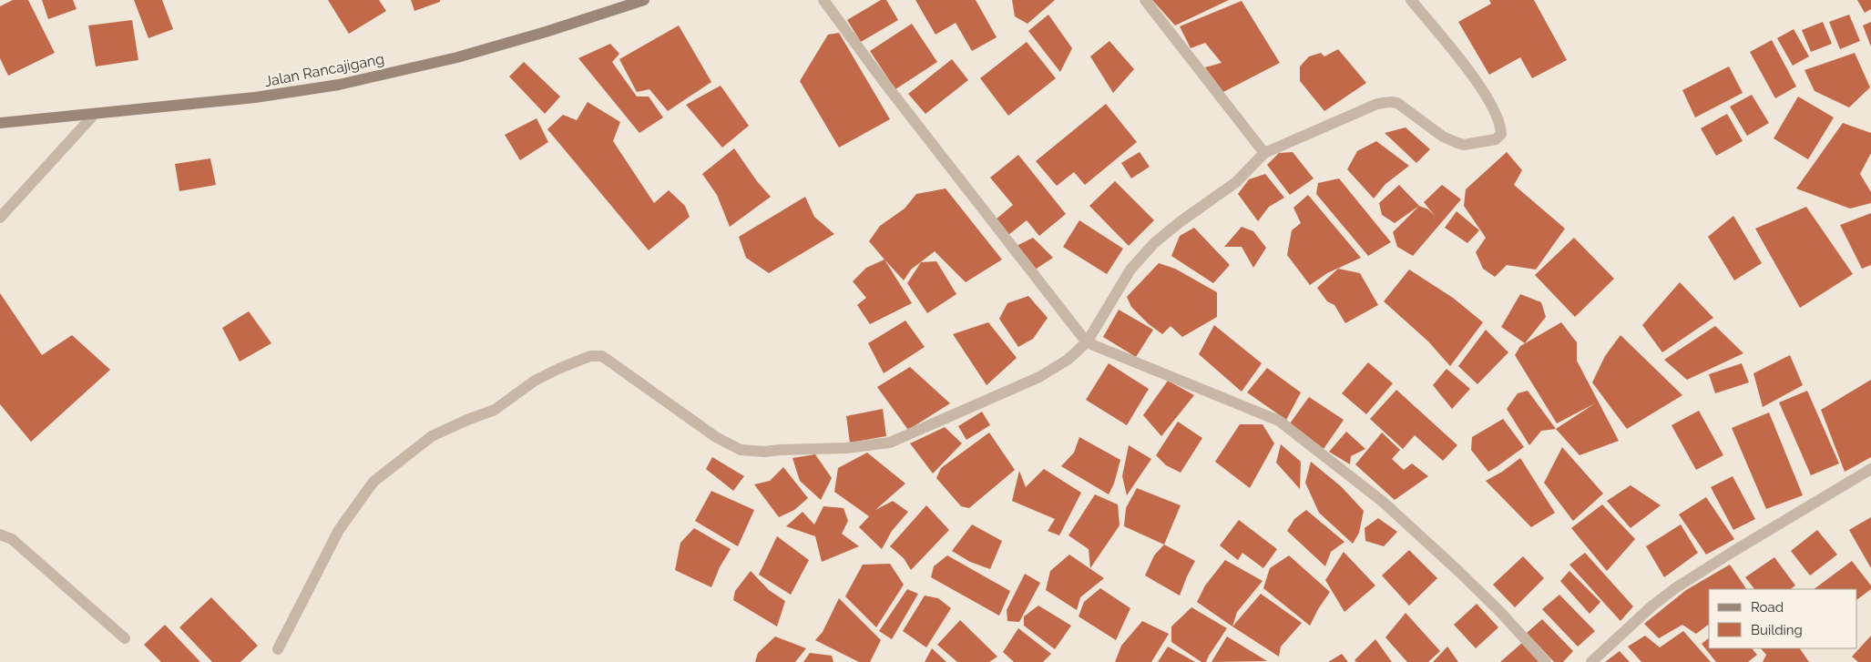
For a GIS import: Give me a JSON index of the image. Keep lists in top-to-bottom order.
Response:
{
  "streets": {
    "main road": ["Jalan Rancajigang"]
  },
  "legend": ["Road", "Building"]
}
